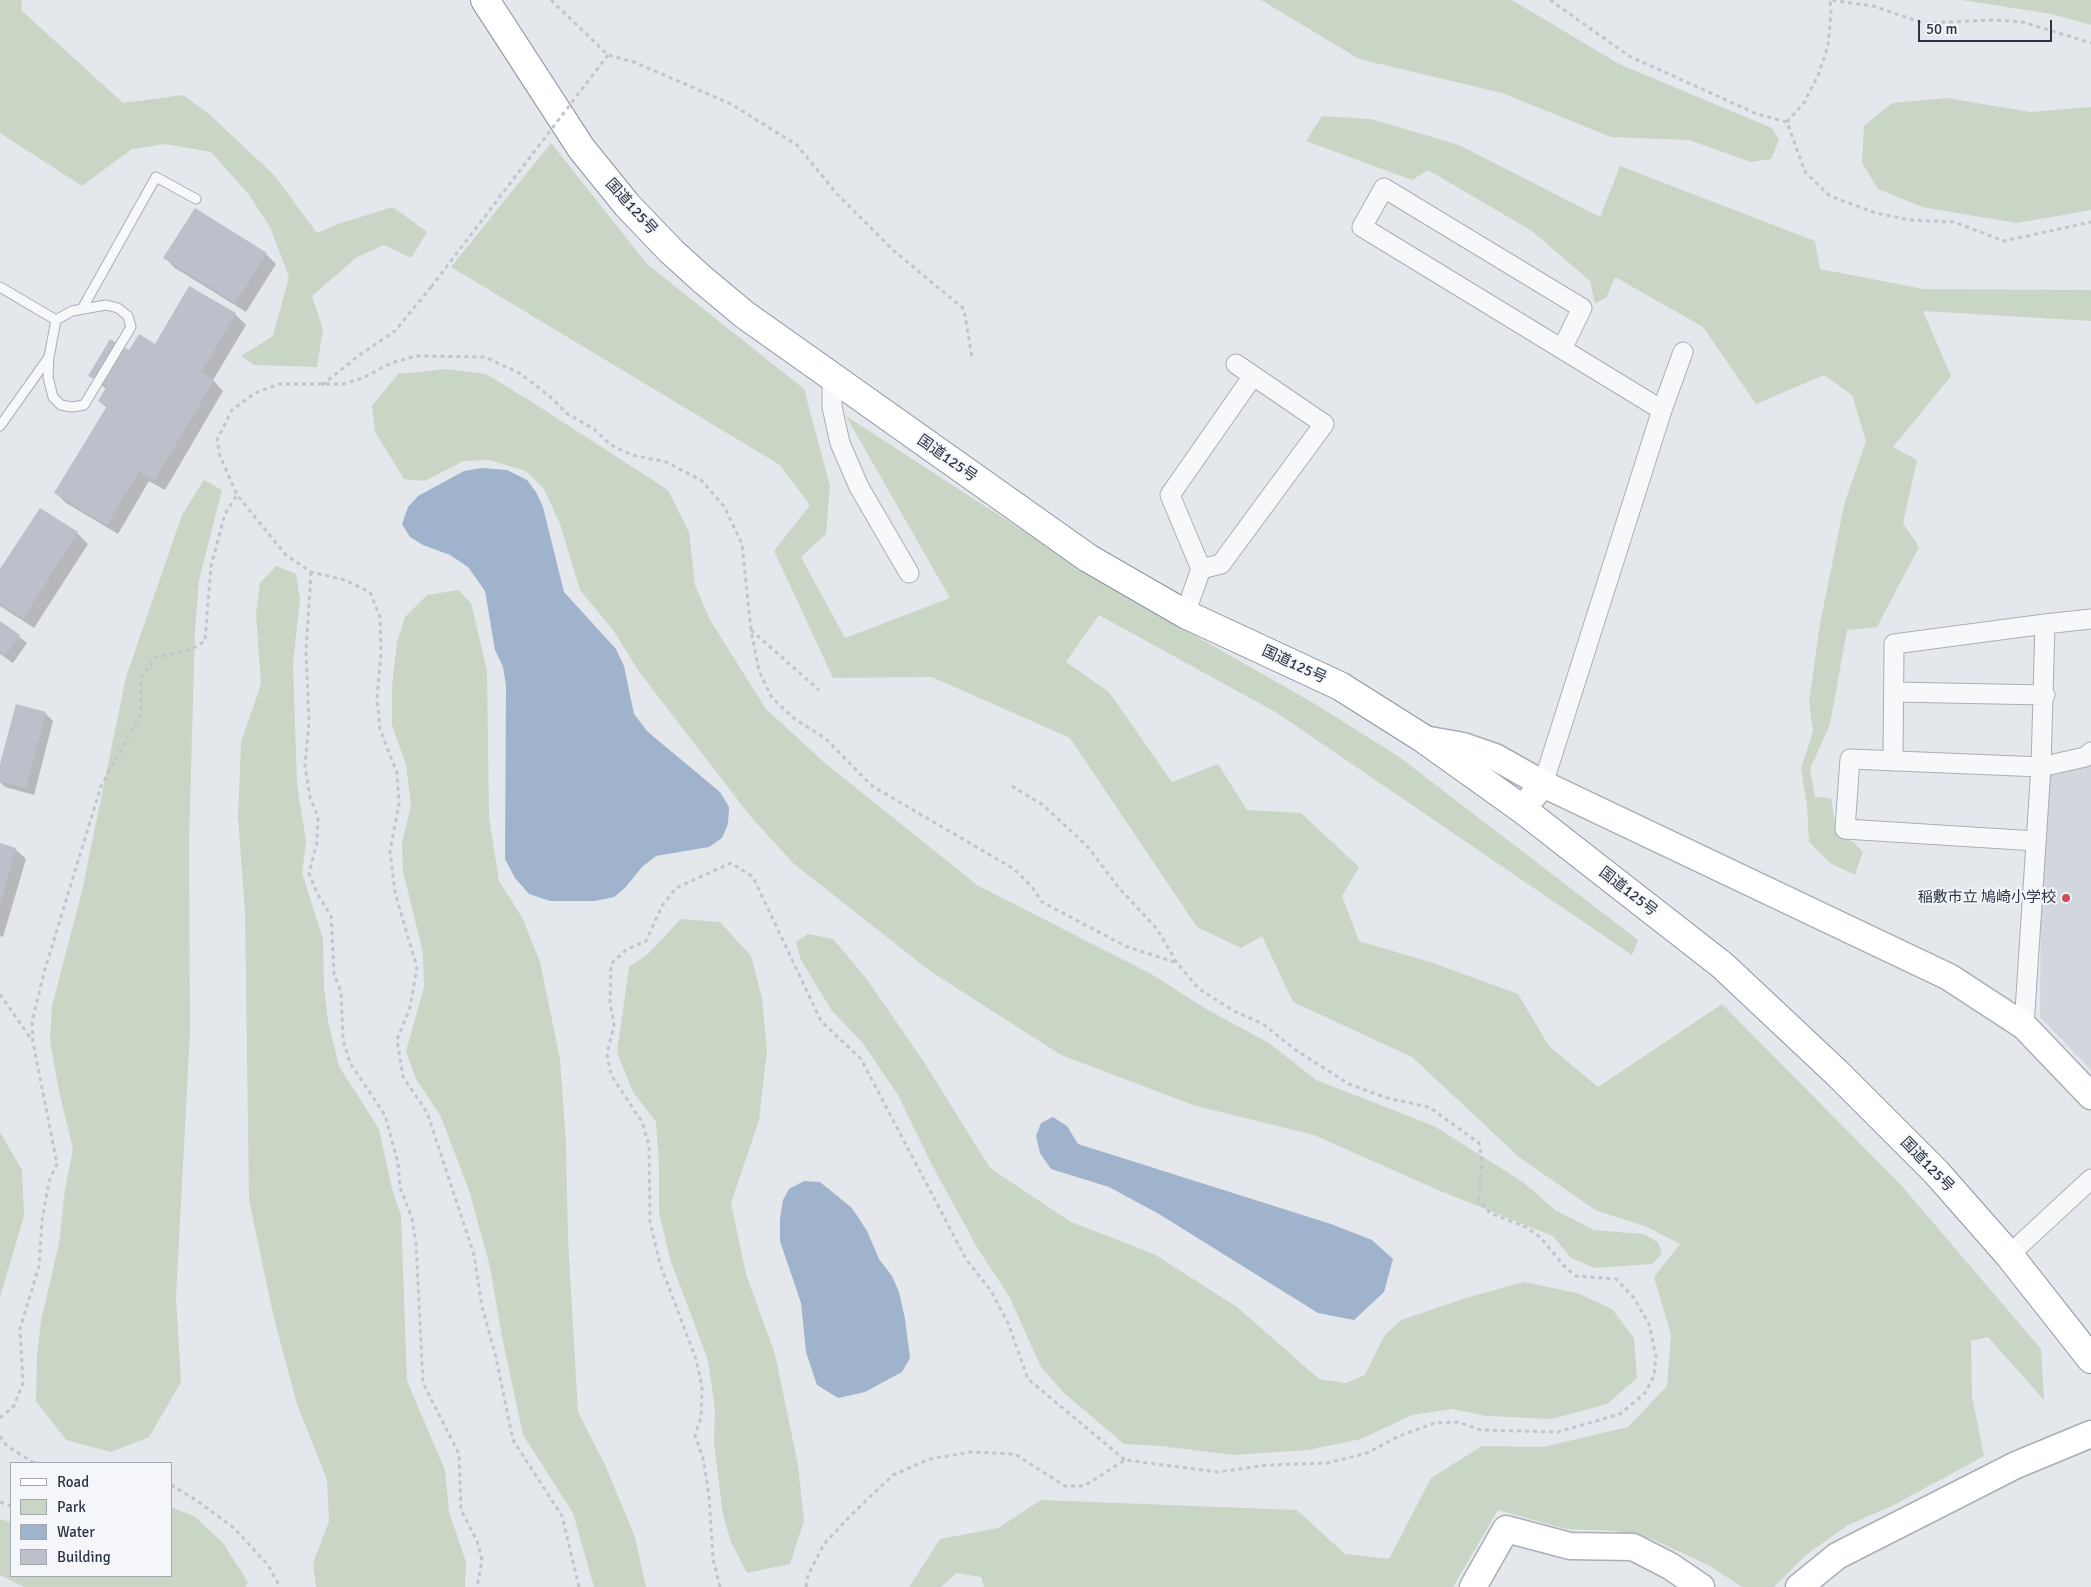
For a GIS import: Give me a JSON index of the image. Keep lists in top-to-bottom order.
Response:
{
  "streets": {
    "highway": ["国道125号"]
  },
  "places": ["稲敷市立 鳩崎小学校"],
  "legend": [
    "Road",
    "Park",
    "Water",
    "Building"
  ],
  "scale_bar": "50 m"
}
